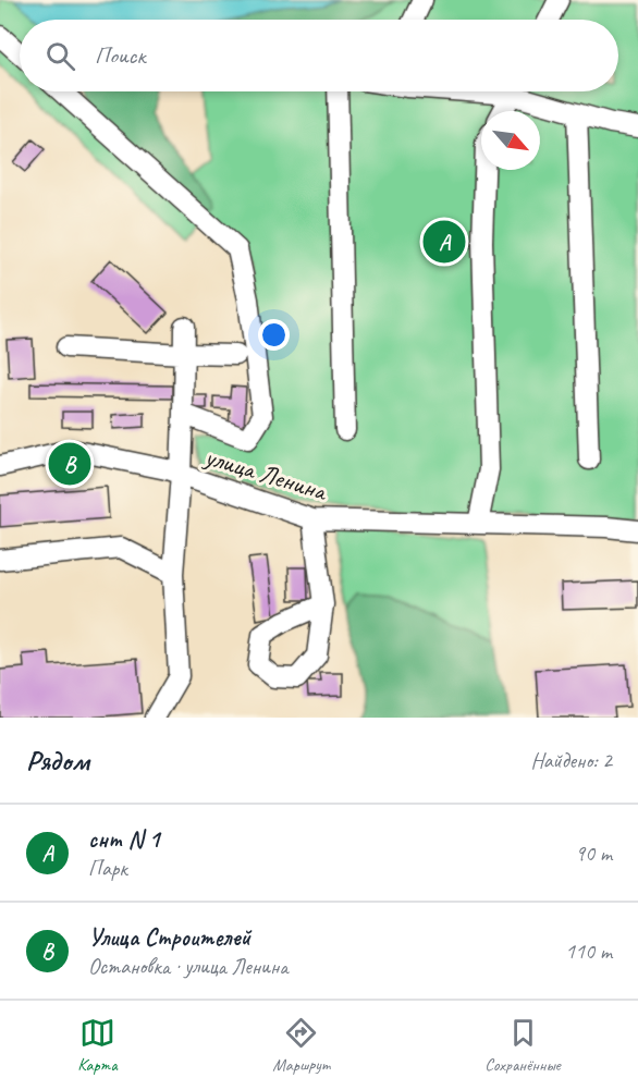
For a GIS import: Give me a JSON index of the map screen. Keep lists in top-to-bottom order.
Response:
{
  "streets": {
    "street": ["улица Ленина"]
  },
  "north": "bottom right",
  "page": {
    "search": "Поиск",
    "pins": ["A", "B"],
    "heading": ["Рядом", "Найдено: 2"],
    "list": [
      {
        "mark": "A",
        "name": "снт N 1",
        "note": "Парк",
        "value": "90 m"
      },
      {
        "mark": "B",
        "name": "Улица Строителей",
        "note": "Остановка · улица Ленина",
        "value": "110 m"
      }
    ],
    "nav": ["Карта", "Маршрут", "Сохранённые"]
  }
}
